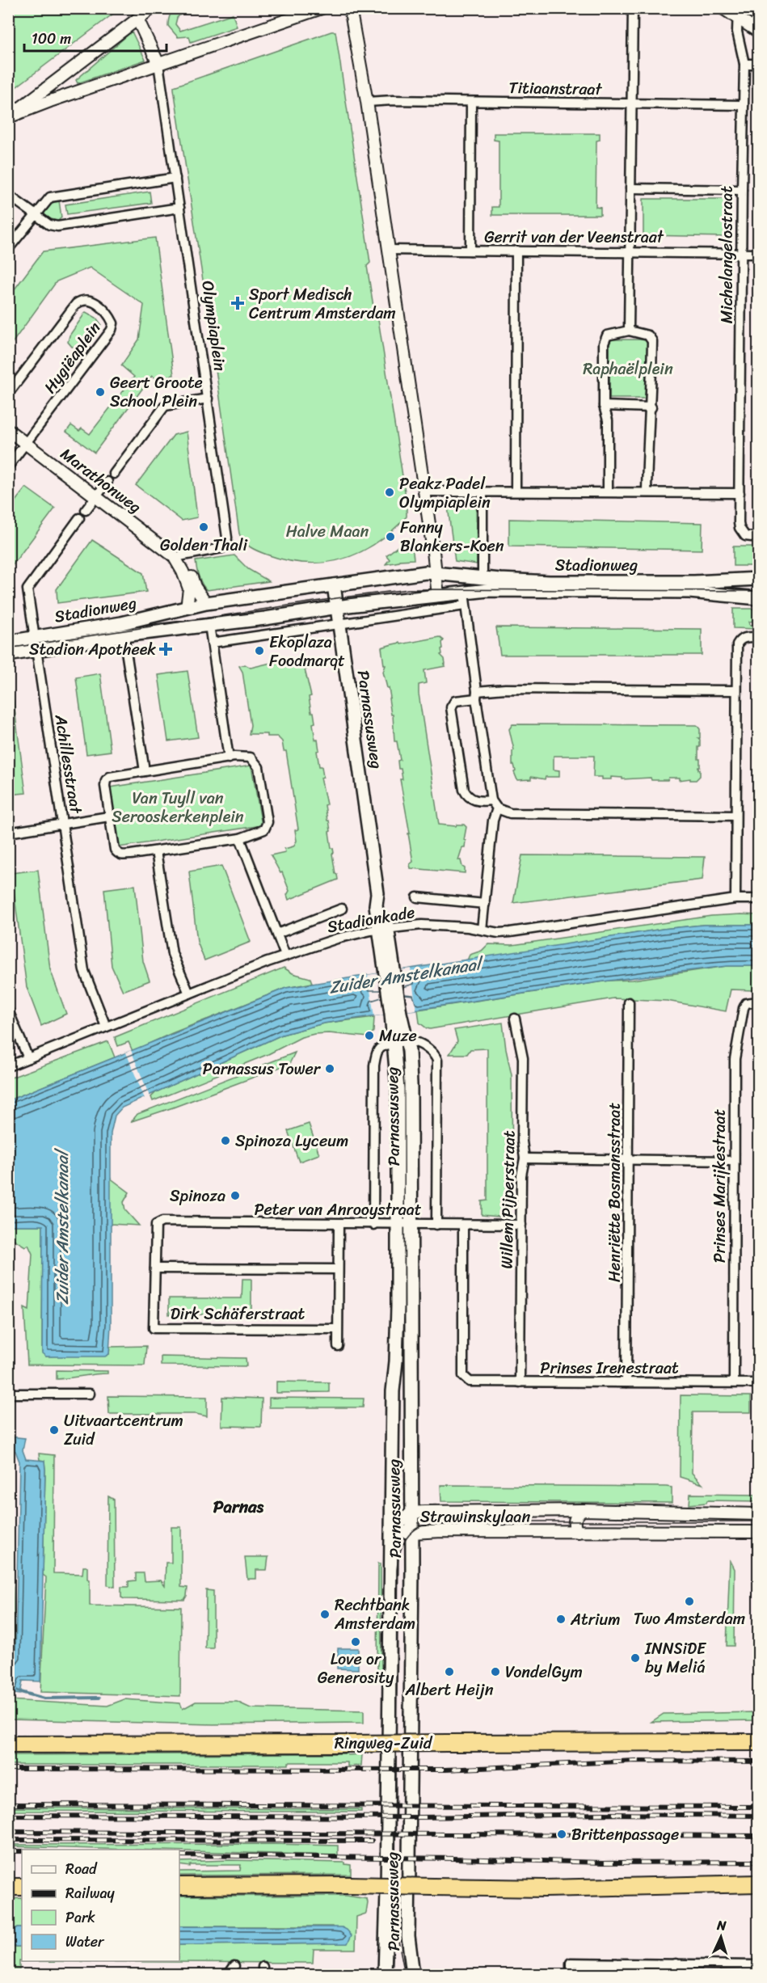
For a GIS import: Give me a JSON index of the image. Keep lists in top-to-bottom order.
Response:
{
  "streets": {
    "highway": ["Ringweg-Zuid"],
    "main road": ["Stadionweg", "Parnassusweg"],
    "street": [
      "Titiaanstraat",
      "Gerrit van der Veenstraat",
      "Michelangelostraat",
      "Olympiaplein",
      "Hygiëaplein",
      "Marathonweg",
      "Achillesstraat",
      "Stadionkade",
      "Prinses Marijkestraat",
      "Henriëtte Bosmansstraat",
      "Willem Pijperstraat",
      "Peter van Anrooystraat",
      "Dirk Schäferstraat",
      "Prinses Irenestraat",
      "Strawinskylaan"
    ]
  },
  "crossings": [
    ["Titiaanstraat", "Michelangelostraat"],
    ["Gerrit van der Veenstraat", "Michelangelostraat"],
    ["Olympiaplein", "Marathonweg"],
    ["Hygiëaplein", "Marathonweg"],
    ["Stadionweg", "Achillesstraat"],
    ["Parnassusweg", "Stadionkade"],
    ["Parnassusweg", "Peter van Anrooystraat"],
    ["Parnassusweg", "Strawinskylaan"],
    ["Achillesstraat", "Stadionkade"],
    ["Prinses Marijkestraat", "Prinses Irenestraat"],
    ["Henriëtte Bosmansstraat", "Prinses Irenestraat"],
    ["Willem Pijperstraat", "Peter van Anrooystraat"],
    ["Willem Pijperstraat", "Prinses Irenestraat"],
    ["Peter van Anrooystraat", "Dirk Schäferstraat"],
    ["Peter van Anrooystraat", "Prinses Irenestraat"]
  ],
  "districts": ["Parnas"],
  "water": ["Zuider Amstelkanaal"],
  "parks": ["Raphaëlplein", "Halve Maan", "Van Tuyll van Serooskerkenplein"],
  "places": {
    "health": ["Sport Medisch Centrum Amsterdam", "Stadion Apotheek"],
    "other": [
      "Geert Groote School Plein",
      "Peakz Padel Olympiaplein",
      "Golden Thali",
      "Fanny Blankers-Koen",
      "Ekoplaza Foodmarqt",
      "Muze",
      "Parnassus Tower",
      "Spinoza Lyceum",
      "Spinoza",
      "Uitvaartcentrum Zuid",
      "Two Amsterdam",
      "Rechtbank Amsterdam",
      "Atrium",
      "Love or Generosity",
      "INNSiDE by Meliá",
      "Albert Heijn",
      "VondelGym",
      "Brittenpassage"
    ]
  },
  "legend": [
    "Road",
    "Railway",
    "Park",
    "Water"
  ],
  "scale_bar": "100 m",
  "north": "top"
}
